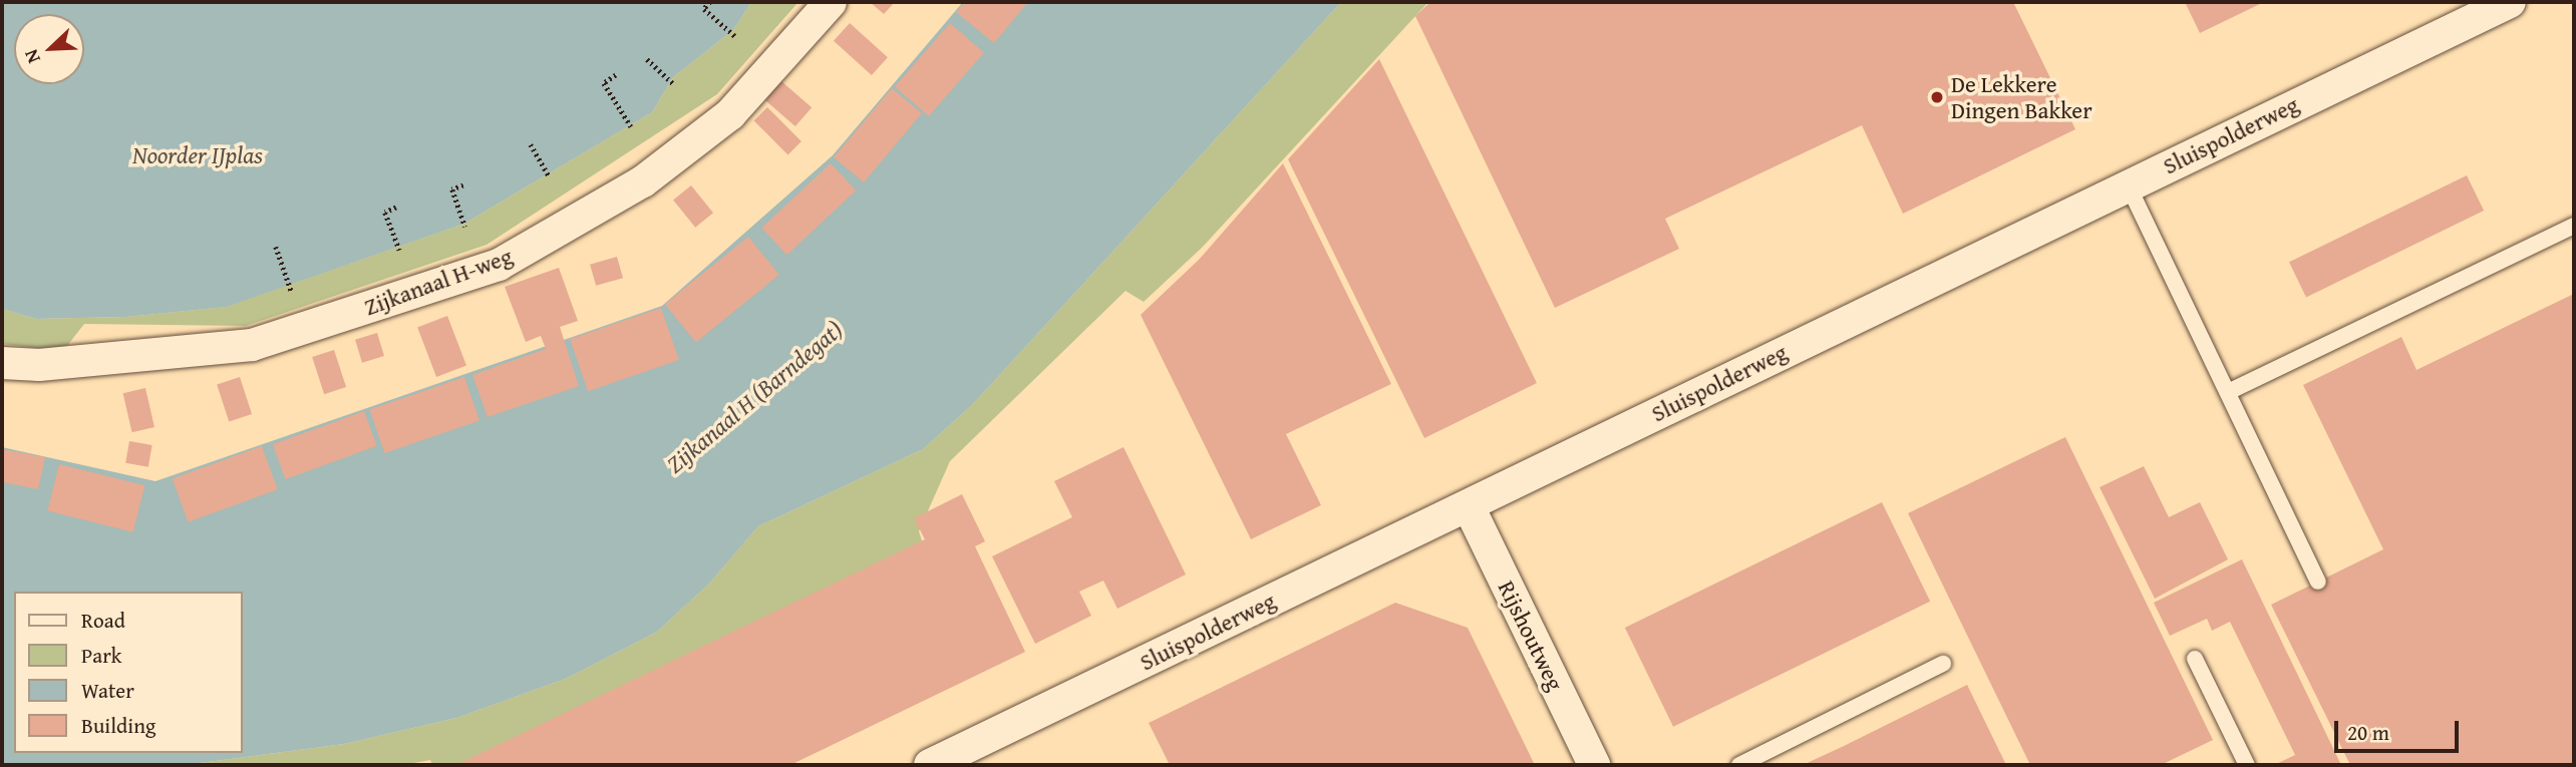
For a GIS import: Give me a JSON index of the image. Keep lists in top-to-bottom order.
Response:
{
  "streets": {
    "street": ["Sluispolderweg", "Zijkanaal H-weg", "Rijshoutweg"]
  },
  "crossings": [
    ["Sluispolderweg", "Rijshoutweg"]
  ],
  "water": ["Noorder IJplas", "Zijkanaal H (Barndegat)"],
  "places": ["De Lekkere Dingen Bakker"],
  "legend": [
    "Road",
    "Park",
    "Water",
    "Building"
  ],
  "scale_bar": "20 m",
  "north": "bottom left"
}
